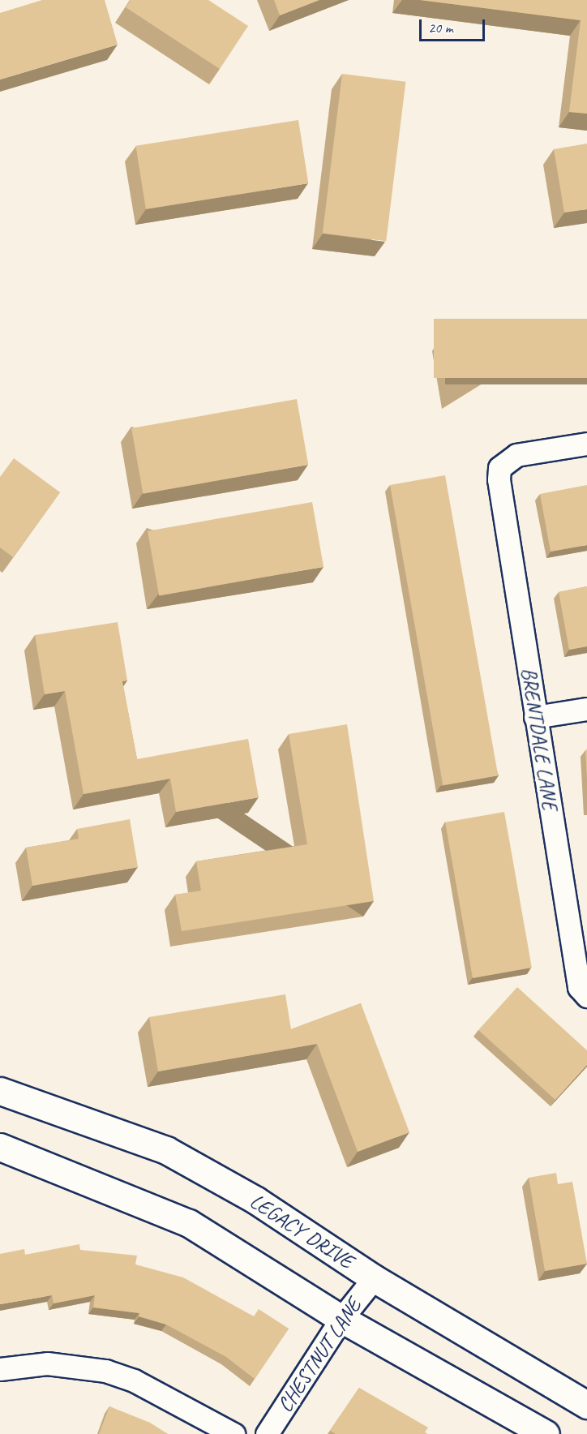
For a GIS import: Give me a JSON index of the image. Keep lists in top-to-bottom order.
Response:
{
  "streets": {
    "main road": ["LEGACY DRIVE"],
    "street": ["BRENTDALE LANE", "CHESTNUT LANE"]
  },
  "crossings": [
    ["LEGACY DRIVE", "CHESTNUT LANE"]
  ],
  "scale_bar": "20 m"
}
